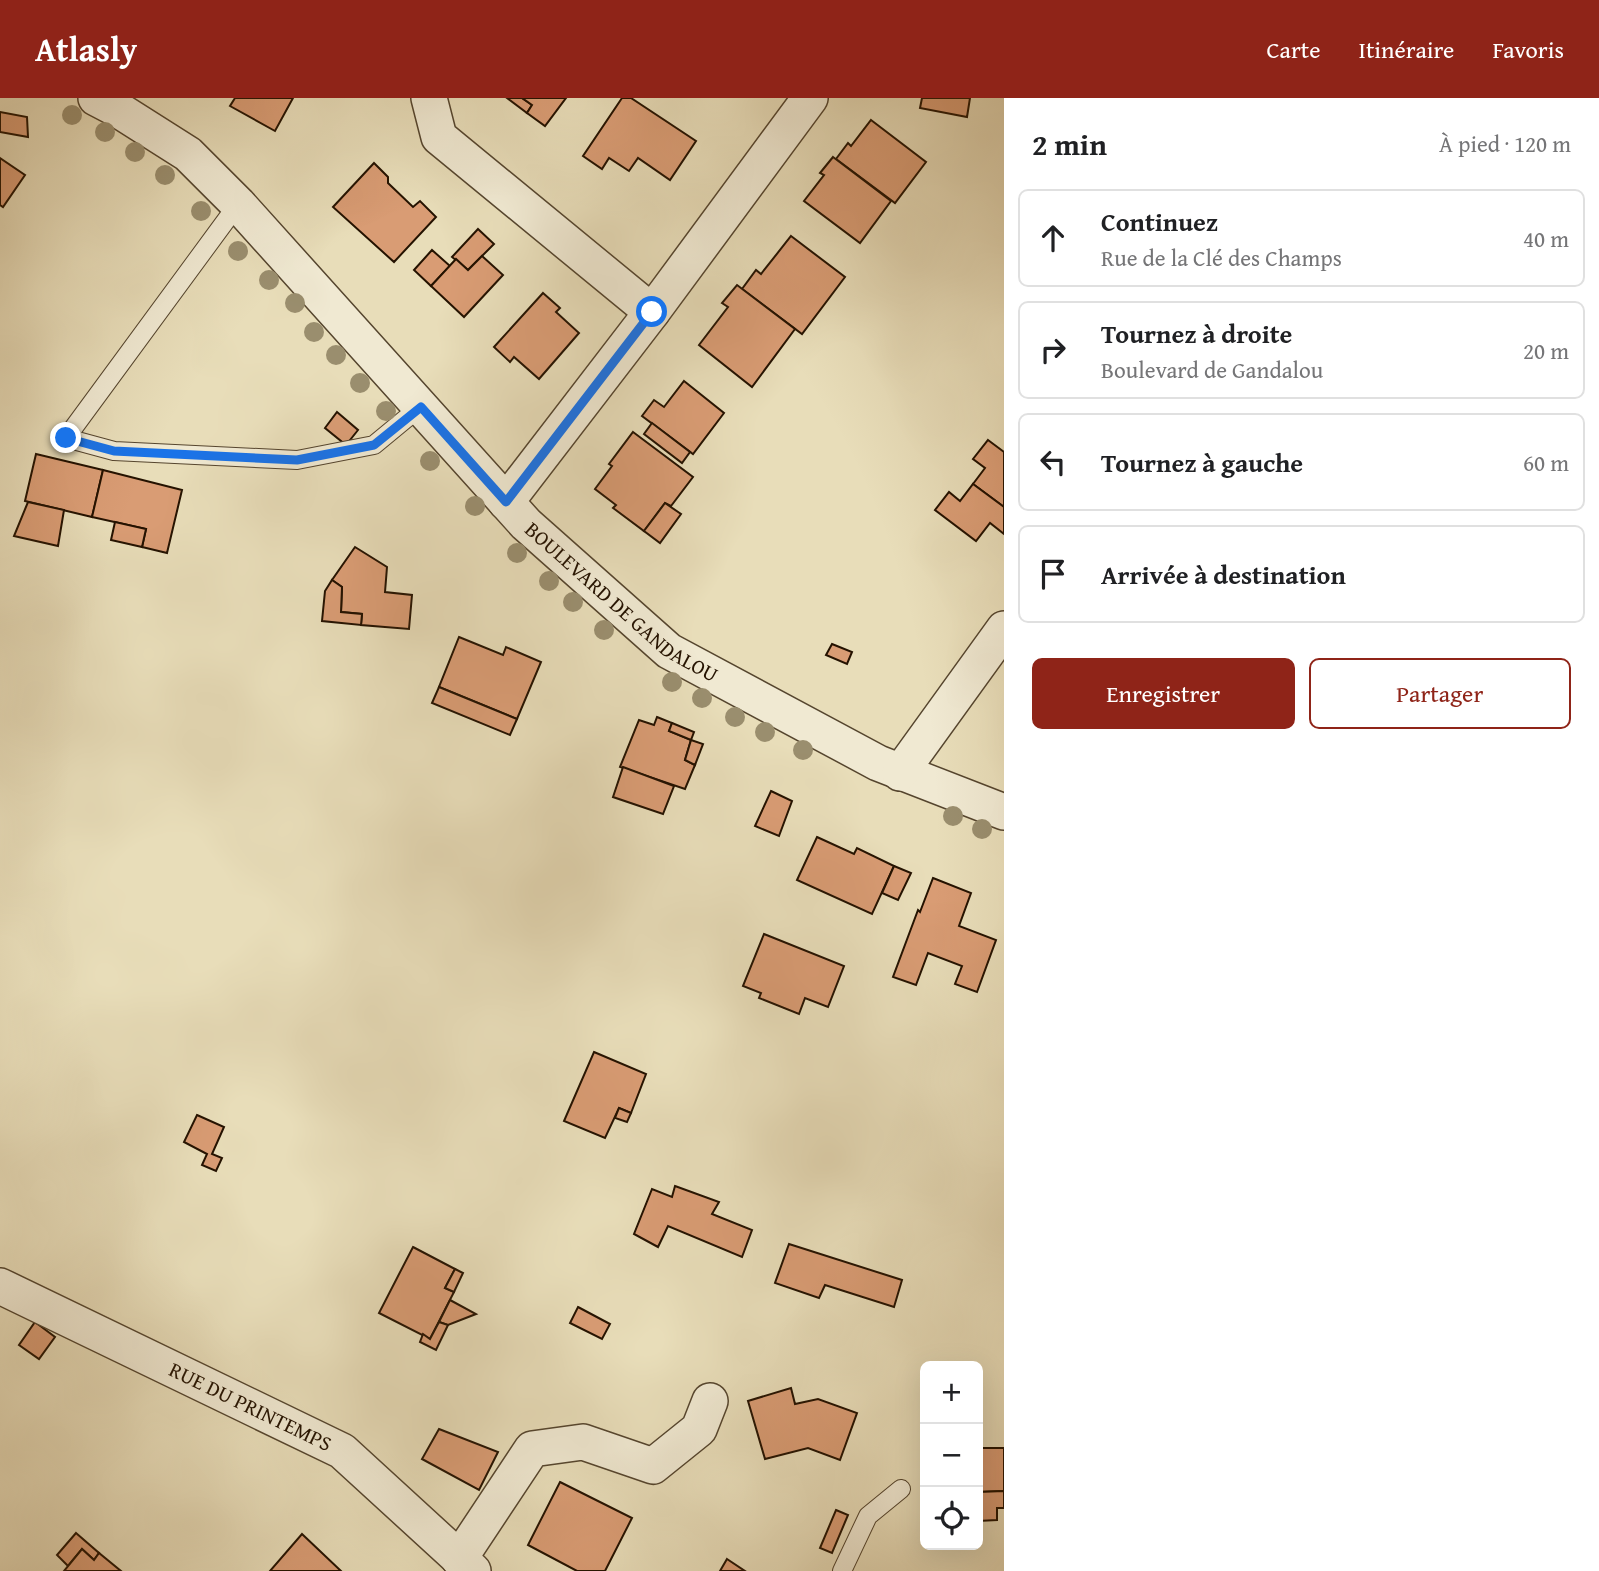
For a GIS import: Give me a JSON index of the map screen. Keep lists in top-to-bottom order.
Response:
{
  "streets": {
    "street": ["BOULEVARD DE GANDALOU", "RUE DU PRINTEMPS"]
  },
  "page": {
    "header": "Atlasly",
    "nav": ["Carte", "Itinéraire", "Favoris"],
    "heading": ["2 min", "À pied · 120 m"],
    "list": [
      ["Continuez", "Rue de la Clé des Champs", "40 m"],
      ["Tournez à droite", "Boulevard de Gandalou", "20 m"],
      ["Tournez à gauche", "60 m"],
      "Arrivée à destination"
    ],
    "buttons": ["Enregistrer", "Partager"],
    "map_buttons": ["+", "−"]
  }
}
